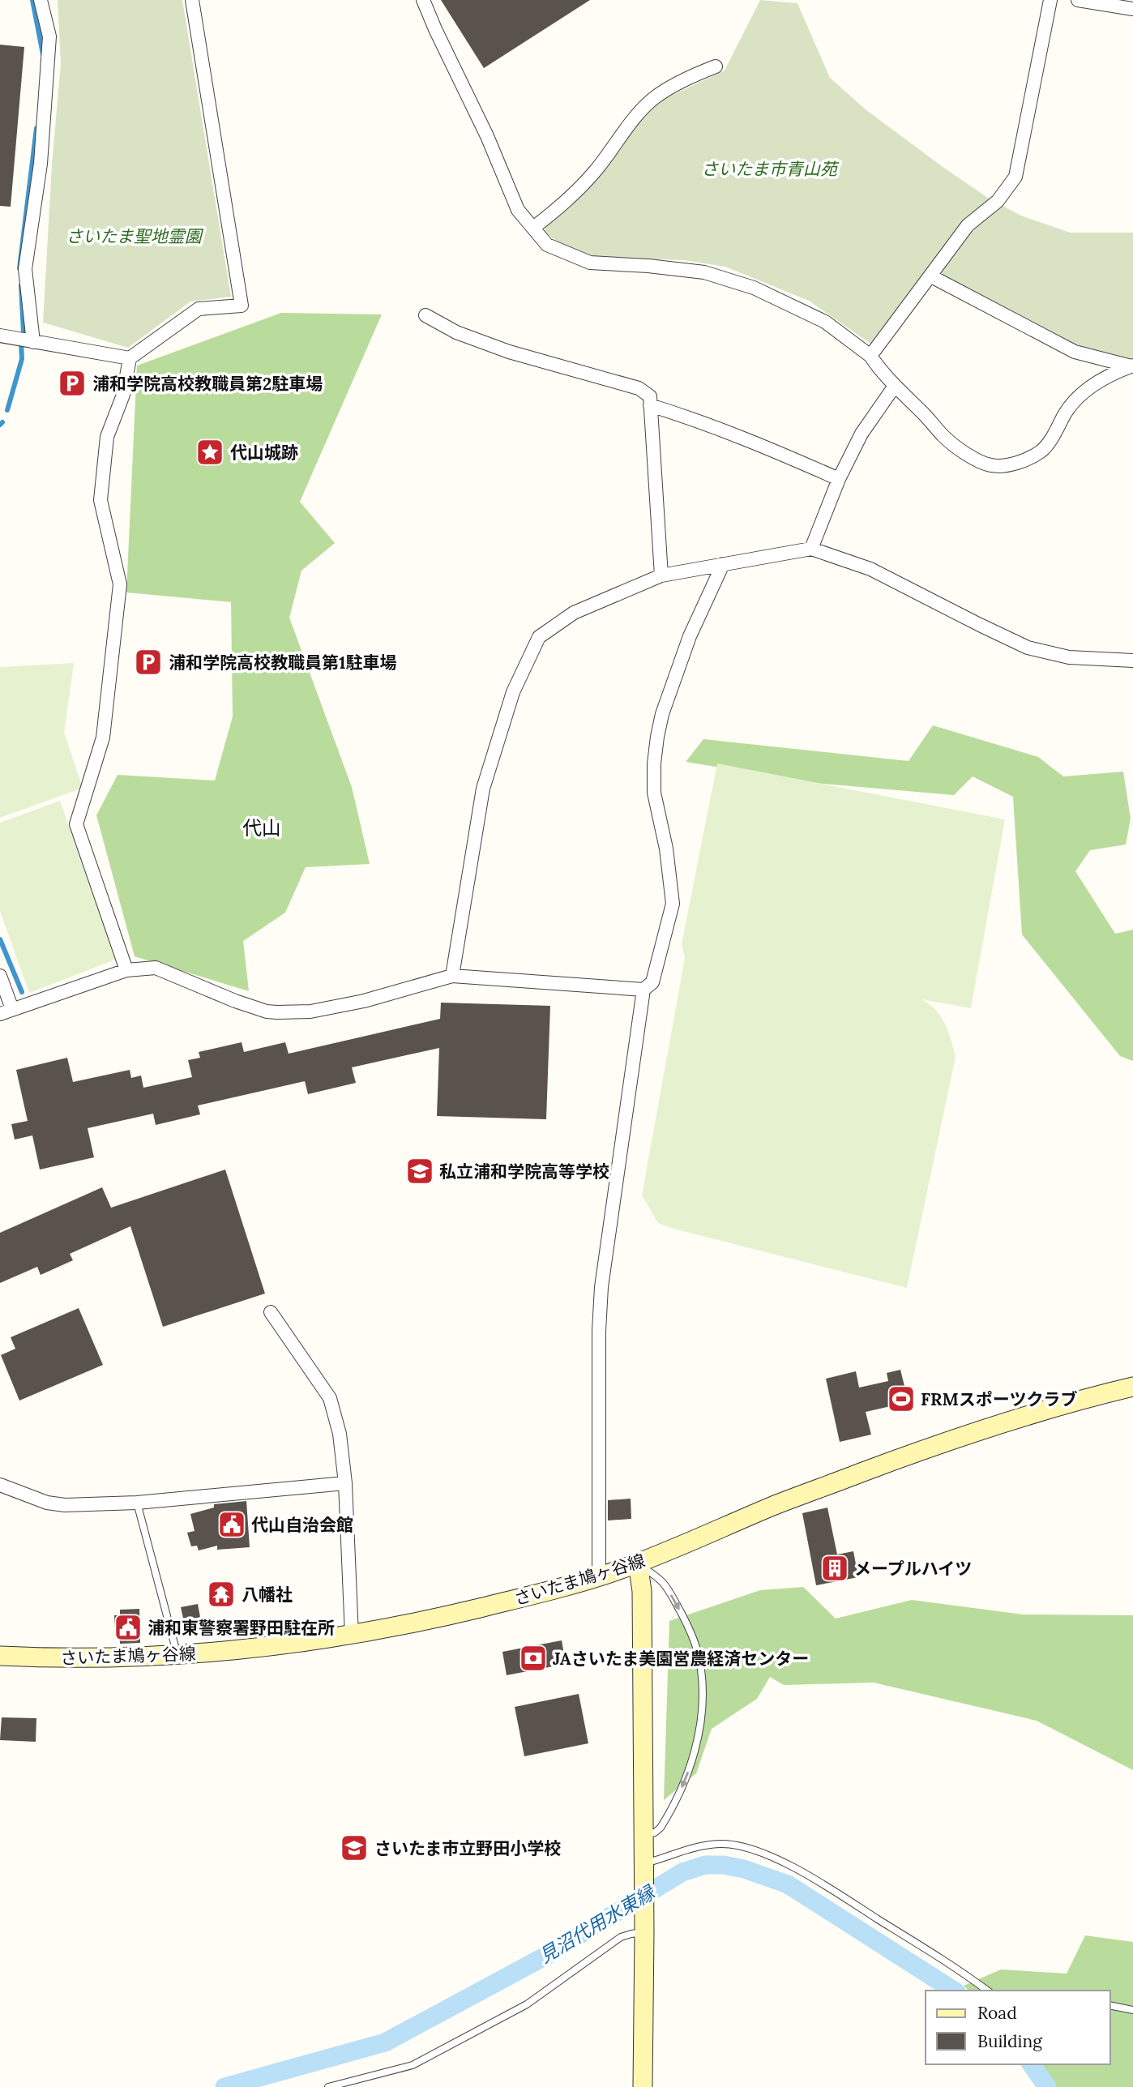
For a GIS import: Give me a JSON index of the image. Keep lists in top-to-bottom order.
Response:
{
  "streets": {
    "main road": ["さいたま鳩ヶ谷線"]
  },
  "districts": ["代山"],
  "water": ["見沼代用水東縁"],
  "parks": ["さいたま市青山苑", "さいたま聖地霊園"],
  "places": {
    "parking": ["浦和学院高校教職員第2駐車場", "浦和学院高校教職員第1駐車場"],
    "place": ["代山城跡"],
    "school or university": ["私立浦和学院高等学校", "さいたま市立野田小学校"],
    "sports": ["FRMスポーツクラブ"],
    "public building": ["代山自治会館", "浦和東警察署野田駐在所"],
    "building": ["メープルハイツ"],
    "temple": ["八幡社"],
    "bank": ["JAさいたま美園営農経済センター"]
  },
  "legend": ["Road", "Building"]
}
